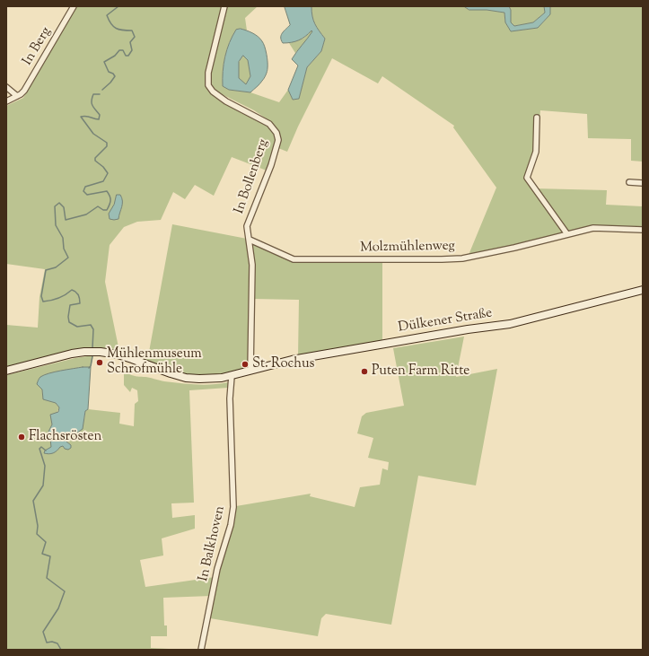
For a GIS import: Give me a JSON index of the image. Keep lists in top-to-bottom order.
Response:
{
  "streets": {
    "main road": ["Dülkener Straße"],
    "street": [
      "In Berg",
      "In Bollenberg",
      "Molzmühlenweg",
      "In Balkhoven"
    ]
  },
  "crossings": [
    ["In Bollenberg", "Molzmühlenweg"],
    ["In Bollenberg", "Dülkener Straße"],
    ["Dülkener Straße", "In Balkhoven"]
  ],
  "places": [
    "Mühlenmuseum Schrofmühle",
    "St. Rochus",
    "Puten Farm Ritte",
    "Flachsrösten"
  ]
}
